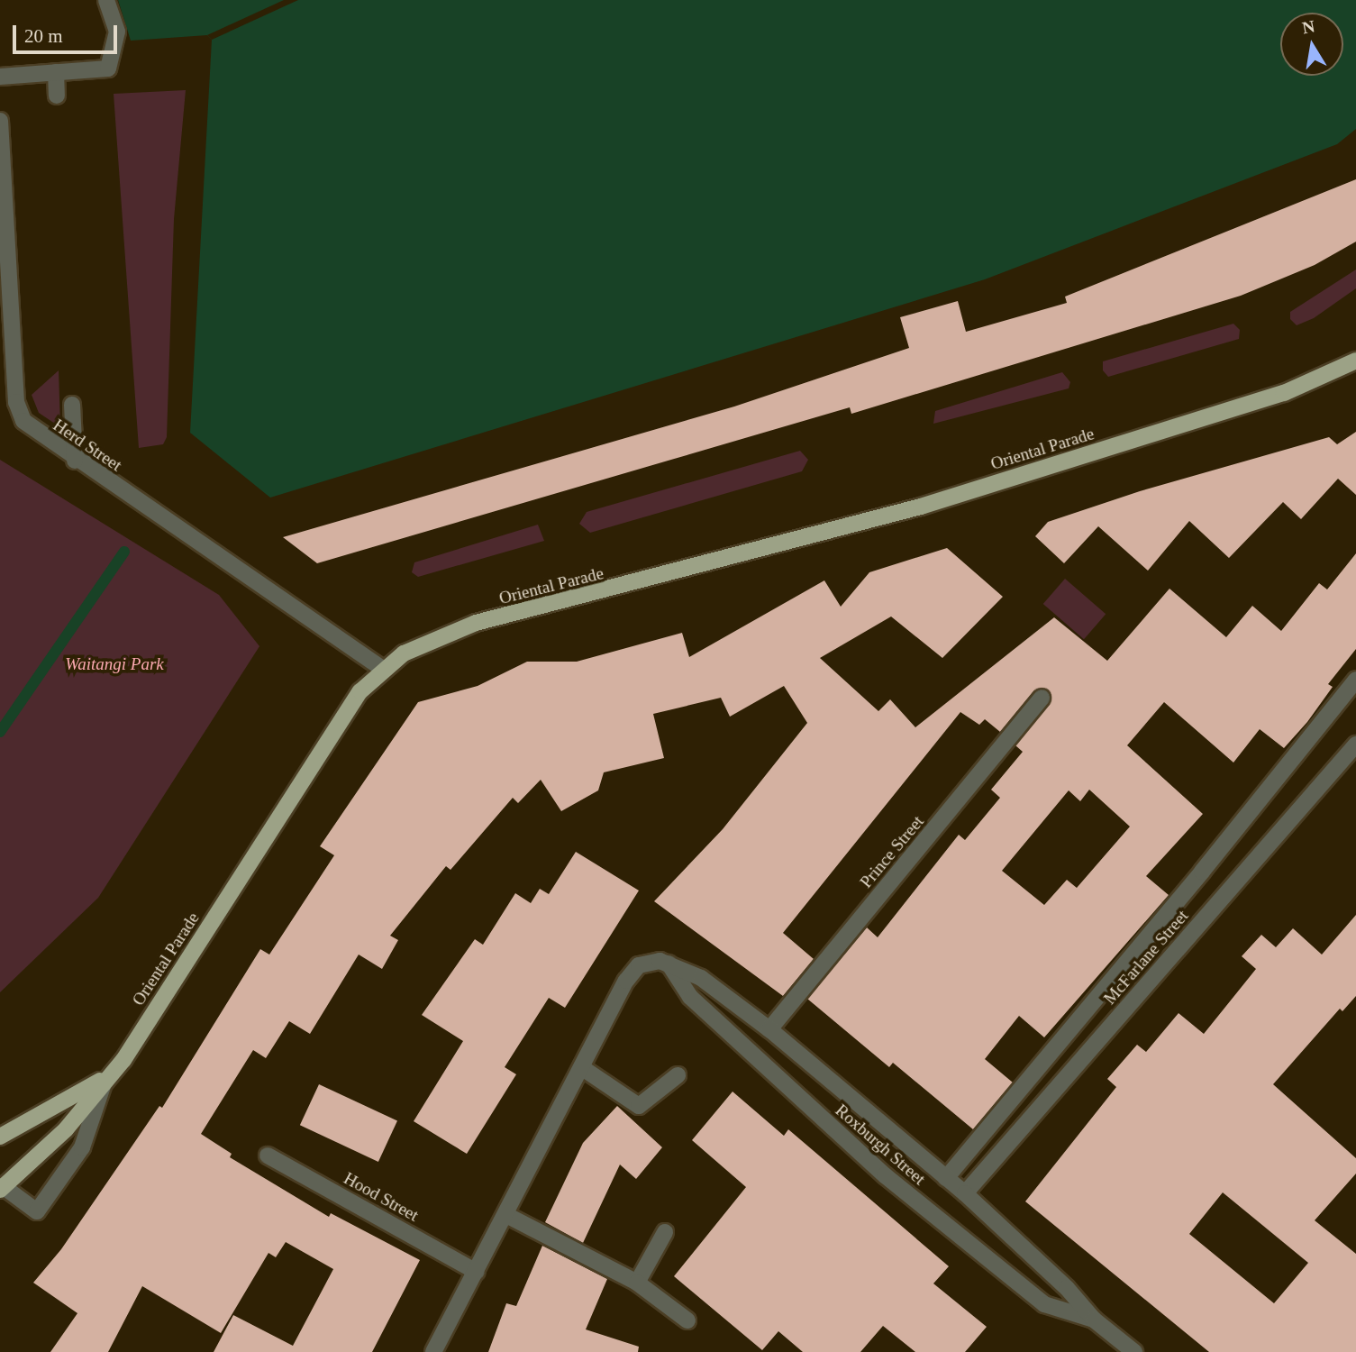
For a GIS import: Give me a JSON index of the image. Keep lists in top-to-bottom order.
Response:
{
  "streets": {
    "main road": ["Oriental Parade"],
    "street": [
      "Herd Street",
      "Prince Street",
      "McFarlane Street",
      "Roxburgh Street",
      "Hood Street"
    ]
  },
  "crossings": [
    ["Herd Street", "Oriental Parade"],
    ["Prince Street", "Roxburgh Street"],
    ["McFarlane Street", "Roxburgh Street"]
  ],
  "parks": ["Waitangi Park"],
  "scale_bar": "20 m",
  "north": "top"
}
